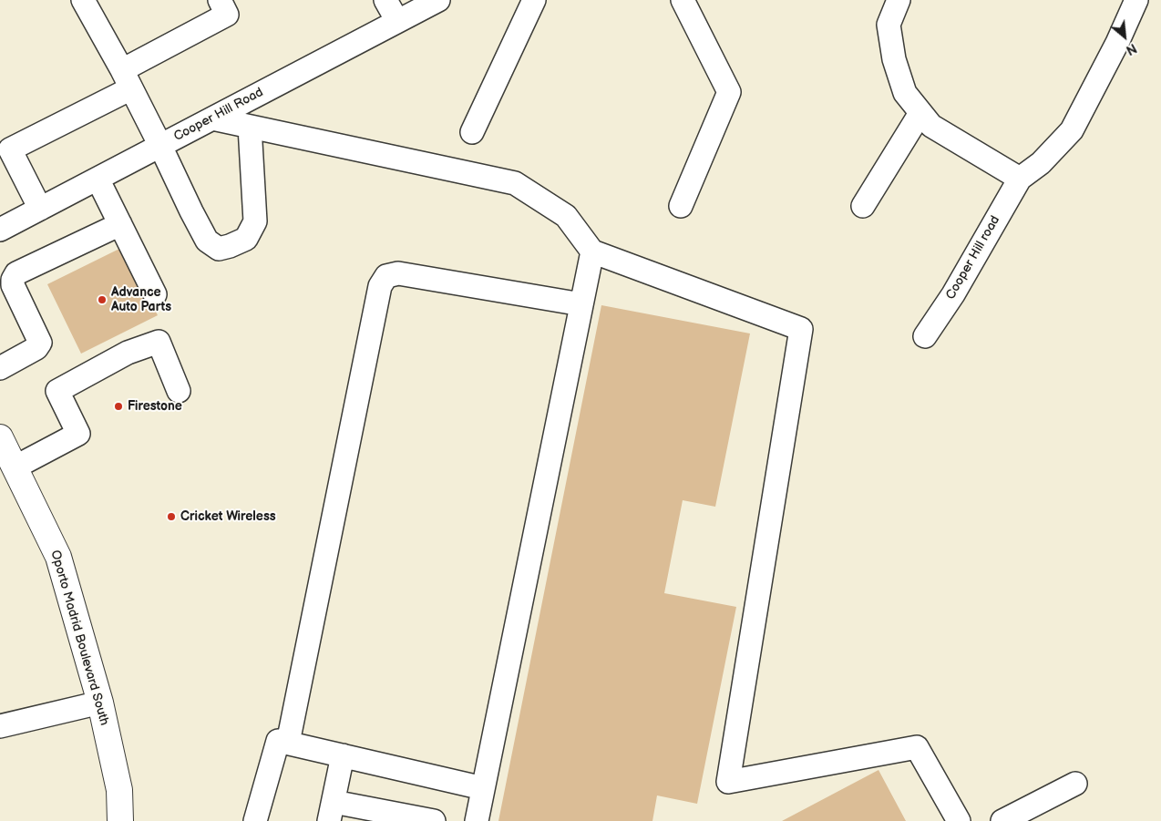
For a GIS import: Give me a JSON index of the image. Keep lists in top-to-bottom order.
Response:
{
  "streets": {
    "main road": ["Oporto Madrid Boulevard South"],
    "street": ["Cooper Hill Road", "Cooper Hill road"]
  },
  "places": ["Advance Auto Parts", "Firestone", "Cricket Wireless"],
  "north": "bottom right"
}
